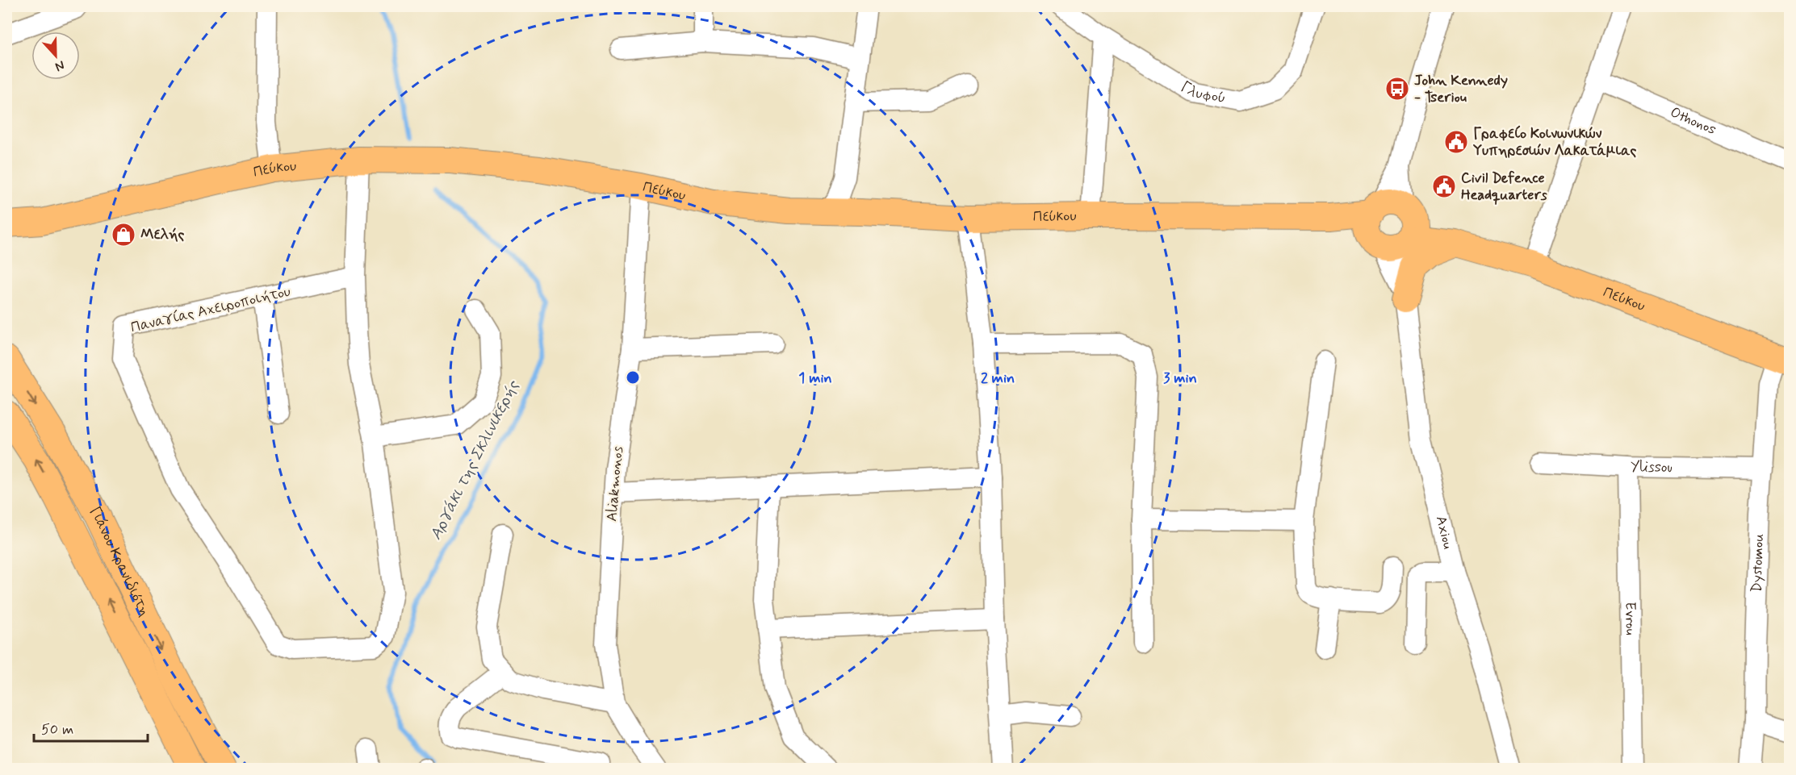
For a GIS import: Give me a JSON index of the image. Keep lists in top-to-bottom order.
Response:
{
  "streets": {
    "main road": ["Πεύκου", "Γιάνου Κρανιδιότη"],
    "street": [
      "Γλυφού",
      "Othonos",
      "Παναγίας Αχειροποιήτου",
      "Ylissou",
      "Aliakmonos",
      "Axiou",
      "Dystomou",
      "Evrou"
    ]
  },
  "crossings": [
    ["Πεύκου", "Aliakmonos"],
    ["Πεύκου", "Axiou"],
    ["Πεύκου", "Dystomou"],
    ["Ylissou", "Dystomou"],
    ["Ylissou", "Evrou"]
  ],
  "water": ["Αργάκι της Σκλινικερής"],
  "places": {
    "bus stop": ["John Kennedy - Tseriou"],
    "public building": ["Γραφείο Κοινωνικών Υυπηρεσιών Λακατάμιας", "Civil Defence Headquarters"],
    "shop": ["Μελής"]
  },
  "scale_bar": "50 m",
  "north": "bottom",
  "rings": ["1 min", "2 min", "3 min"]
}
